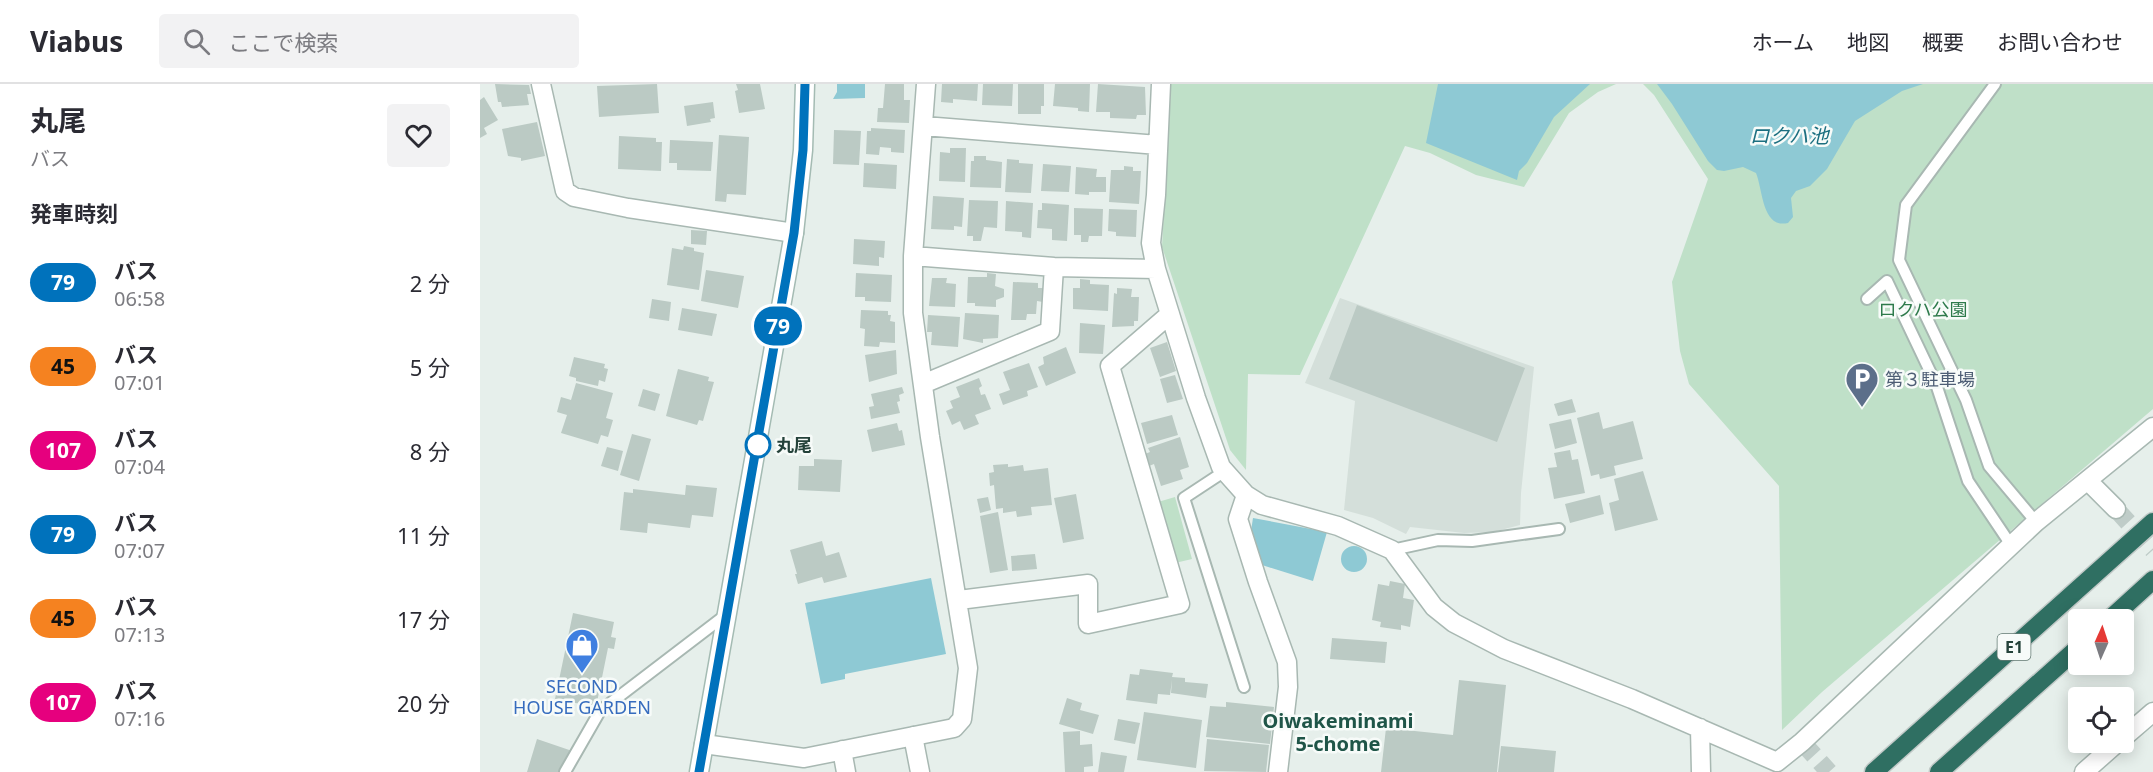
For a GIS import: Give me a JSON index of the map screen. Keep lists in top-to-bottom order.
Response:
{
  "streets": {
    "highway": ["E1"]
  },
  "districts": ["Oiwakeminami 5-chome"],
  "water": ["ロクハ池"],
  "parks": ["ロクハ公園"],
  "places": {
    "parking": ["第３駐車場"],
    "other": ["丸尾"],
    "shop": ["SECOND HOUSE GARDEN"]
  },
  "lines": ["bus line 79"],
  "north": "top",
  "page": {
    "header": "Viabus",
    "search": "ここで検索",
    "nav": [
      "ホーム",
      "地図",
      "概要",
      "お問い合わせ"
    ],
    "heading": [
      ["丸尾", "バス"],
      "発車時刻"
    ],
    "on_map": "79",
    "list": [
      {
        "mark": "79",
        "name": "バス",
        "note": "06:58",
        "value": "2 分"
      },
      {
        "mark": "45",
        "name": "バス",
        "note": "07:01",
        "value": "5 分"
      },
      {
        "mark": "107",
        "name": "バス",
        "note": "07:04",
        "value": "8 分"
      },
      {
        "mark": "79",
        "name": "バス",
        "note": "07:07",
        "value": "11 分"
      },
      {
        "mark": "45",
        "name": "バス",
        "note": "07:13",
        "value": "17 分"
      },
      {
        "mark": "107",
        "name": "バス",
        "note": "07:16",
        "value": "20 分"
      }
    ]
  }
}
